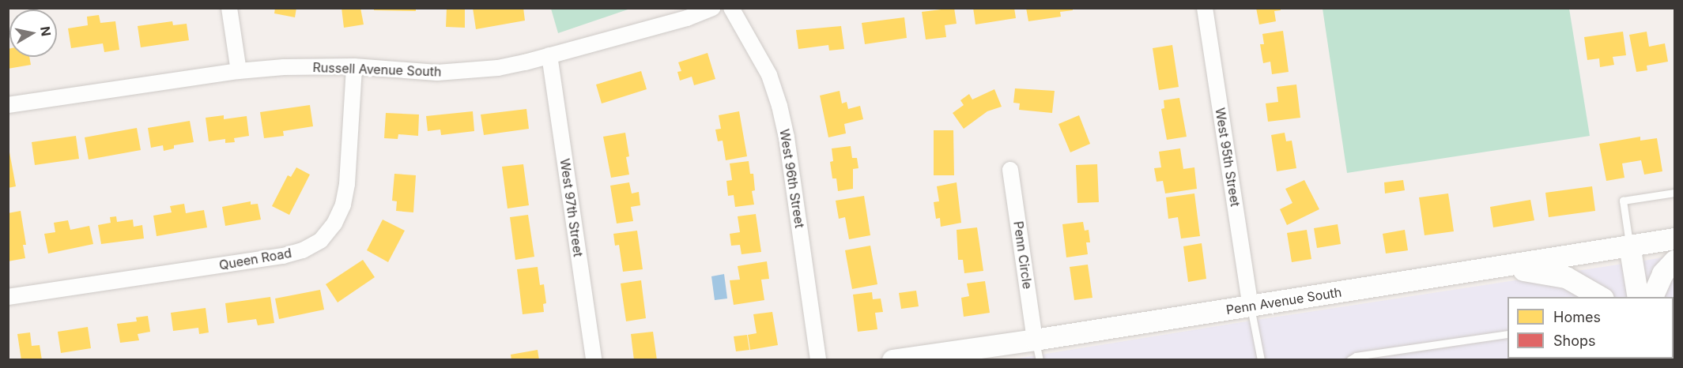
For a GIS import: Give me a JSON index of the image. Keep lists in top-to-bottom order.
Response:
{
  "streets": {
    "main road": ["Penn Avenue South"],
    "street": [
      "Russell Avenue South",
      "West 95th Street",
      "West 96th Street",
      "West 97th Street",
      "Penn Circle",
      "Queen Road"
    ]
  },
  "crossings": [
    ["Russell Avenue South", "West 97th Street"],
    ["Russell Avenue South", "Queen Road"],
    ["West 95th Street", "Penn Avenue South"],
    ["Penn Circle", "Penn Avenue South"]
  ],
  "legend": ["Homes", "Shops"],
  "north": "right"
}
